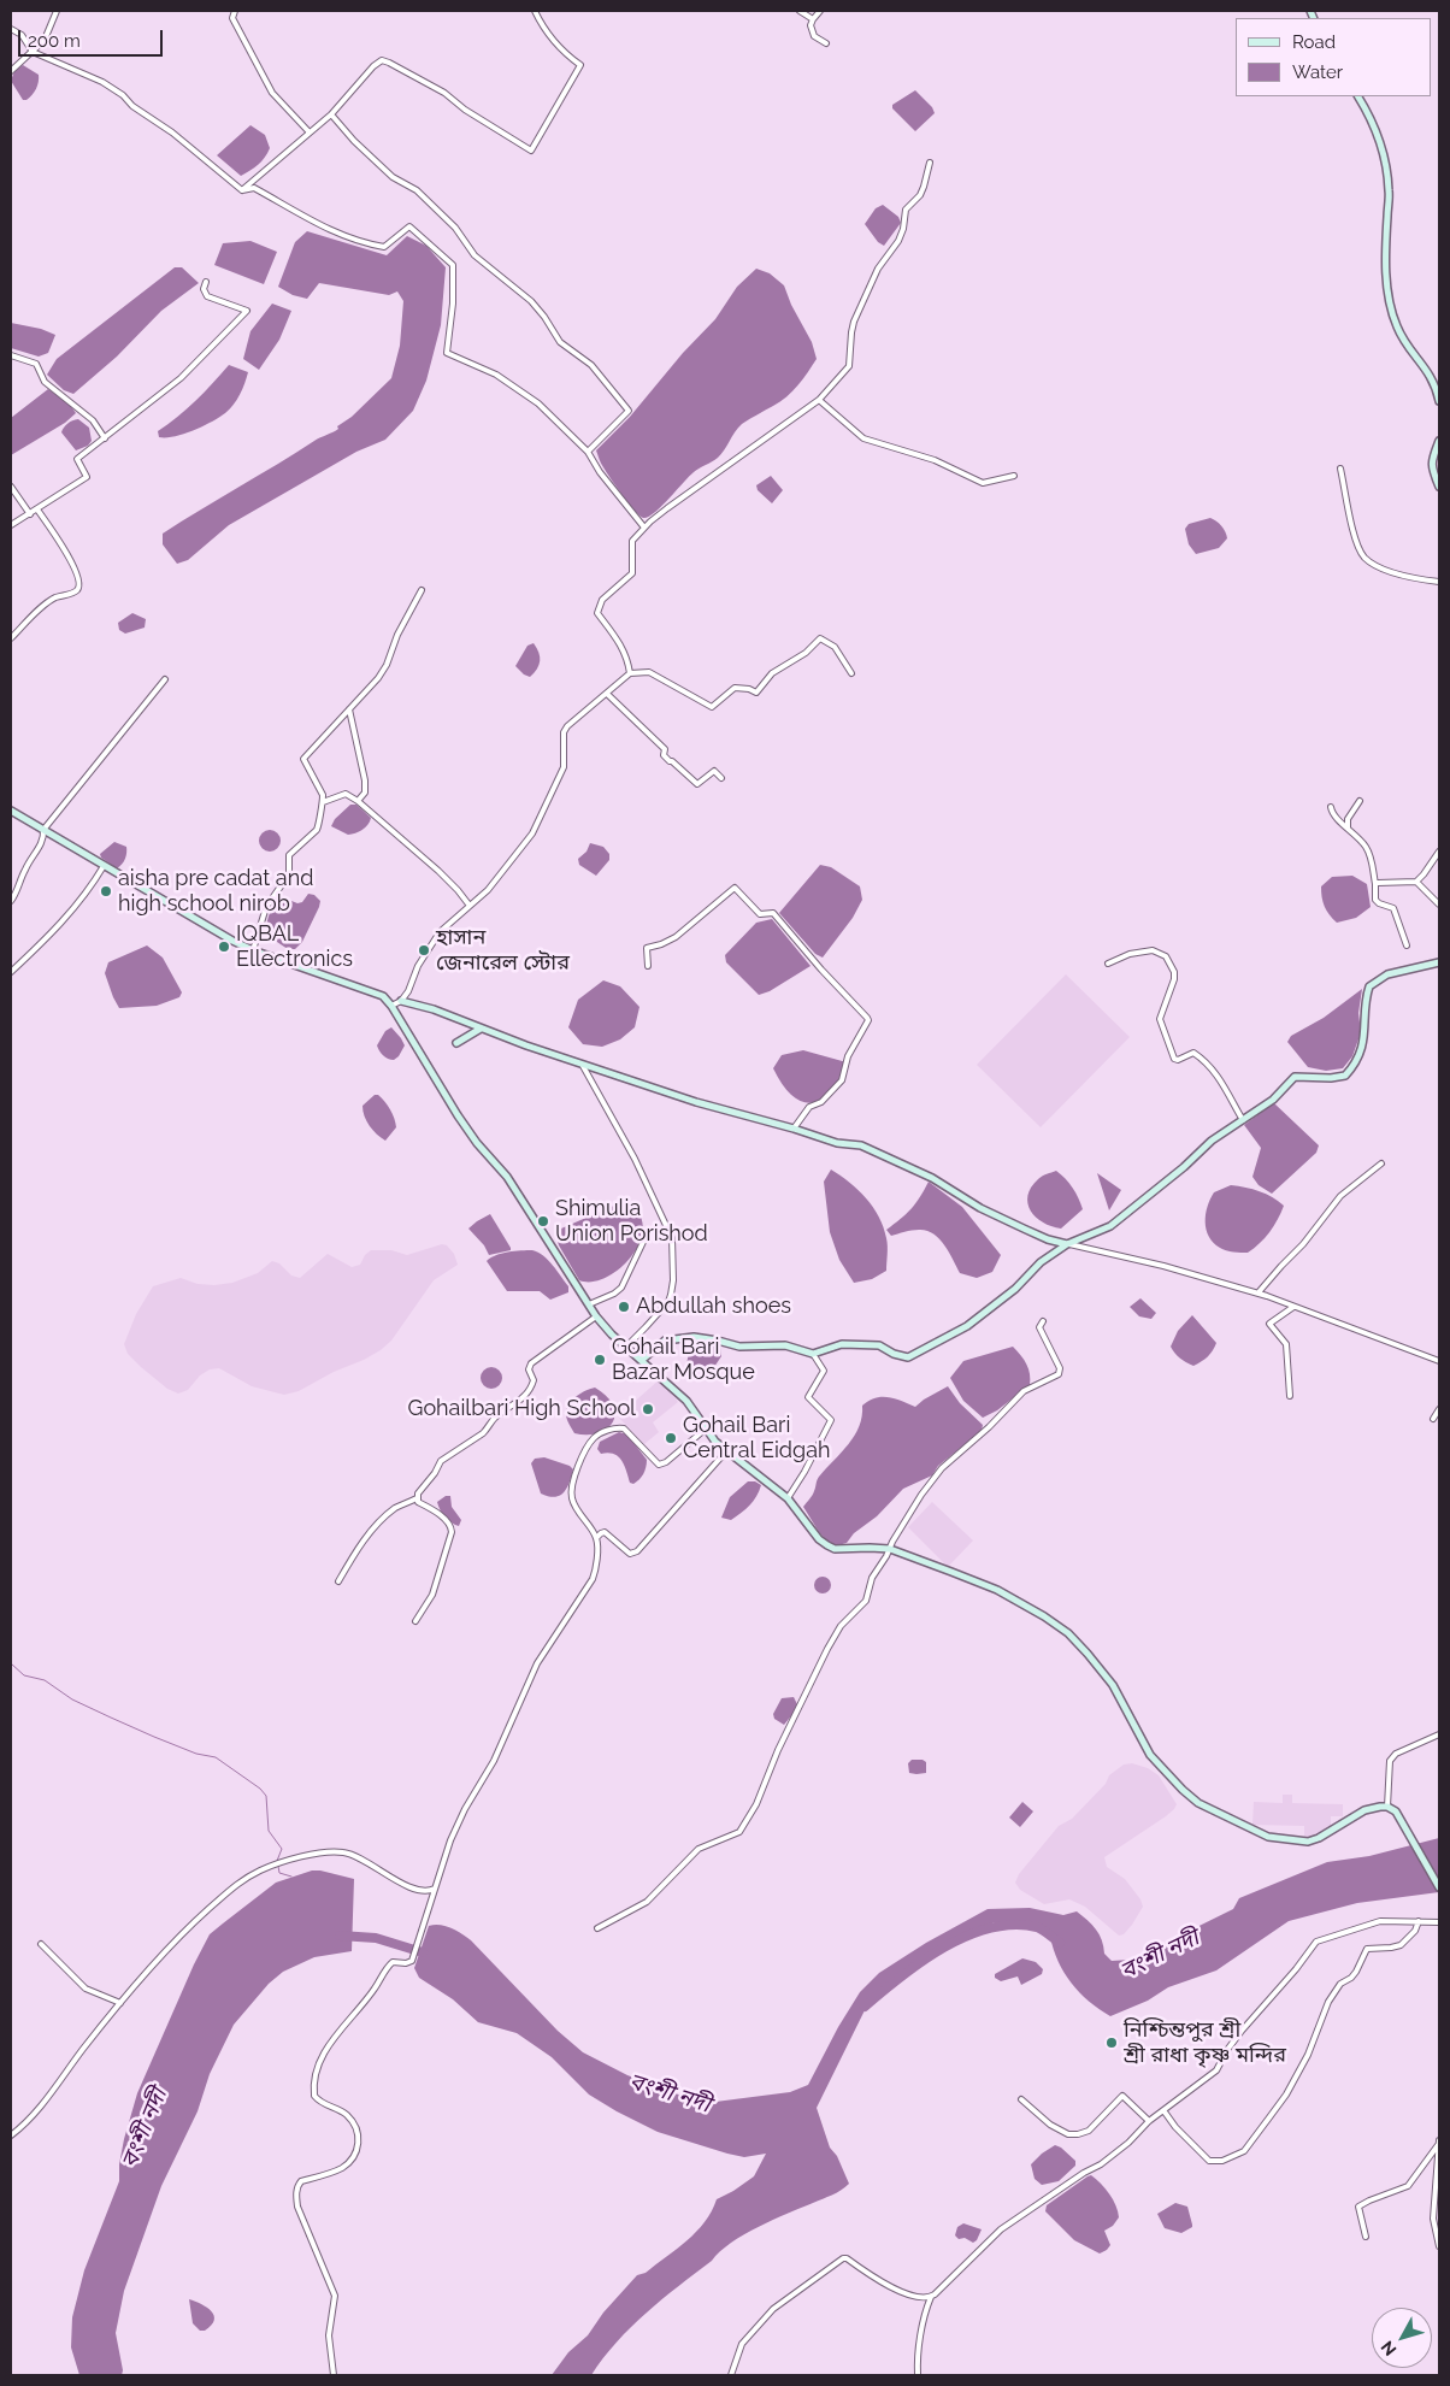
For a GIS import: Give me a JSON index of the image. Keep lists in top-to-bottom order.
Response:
{
  "water": ["বংশী নদী"],
  "places": [
    "aisha pre cadat and high school nirob",
    "IQBAL Ellectronics",
    "হাসান জেনারেল স্টোর",
    "Shimulia Union Porishod",
    "Abdullah shoes",
    "Gohail Bari Bazar Mosque",
    "Gohailbari High School",
    "Gohail Bari Central Eidgah",
    "নিশ্চিন্তপুর শ্রী শ্রী রাধা কৃষ্ণ মন্দির"
  ],
  "legend": ["Road", "Water"],
  "scale_bar": "200 m",
  "north": "bottom left"
}
